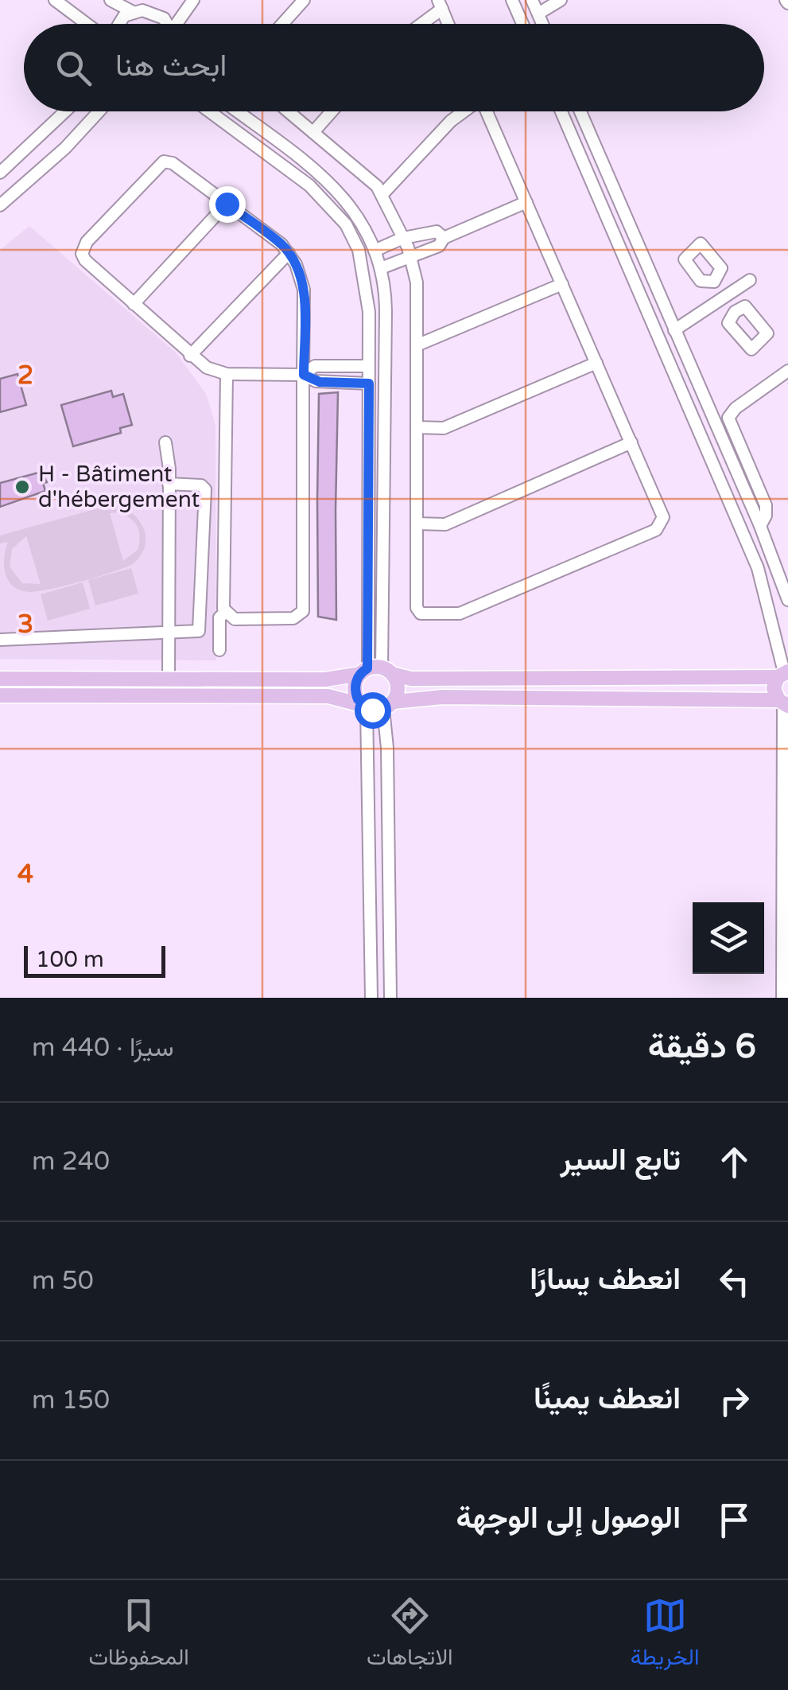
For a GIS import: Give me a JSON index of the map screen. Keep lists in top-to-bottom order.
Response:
{
  "places": ["H - Bâtiment d'hébergement"],
  "scale_bar": "100 m",
  "page": {
    "search": "ابحث هنا",
    "scale": "100 m",
    "heading": ["6 دقيقة", "سيرًا · 440 m"],
    "list": [
      ["تابع السير", "240 m"],
      ["انعطف يسارًا", "50 m"],
      ["انعطف يمينًا", "150 m"],
      "الوصول إلى الوجهة"
    ],
    "nav": ["الخريطة", "الاتجاهات", "المحفوظات"]
  },
  "grid": {
    "rows": ["2", "3", "4"]
  }
}
